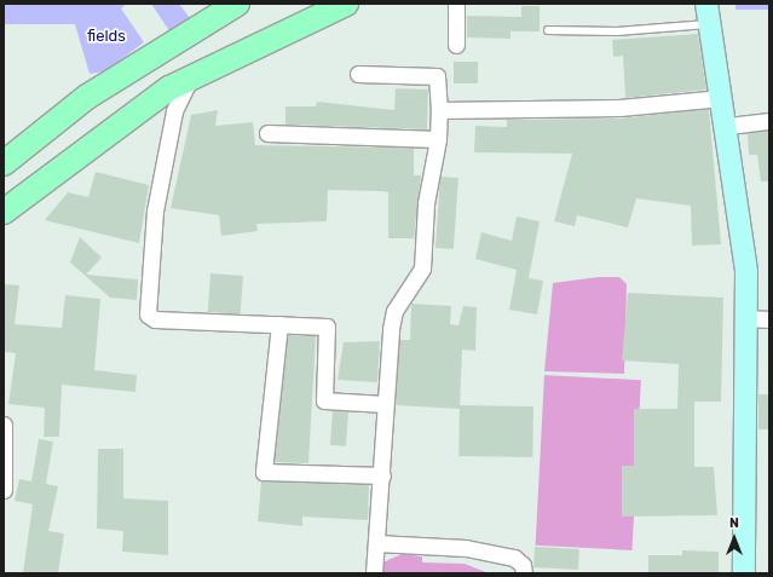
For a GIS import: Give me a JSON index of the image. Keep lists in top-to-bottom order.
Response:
{
  "parks": ["fields"],
  "north": "top"
}
